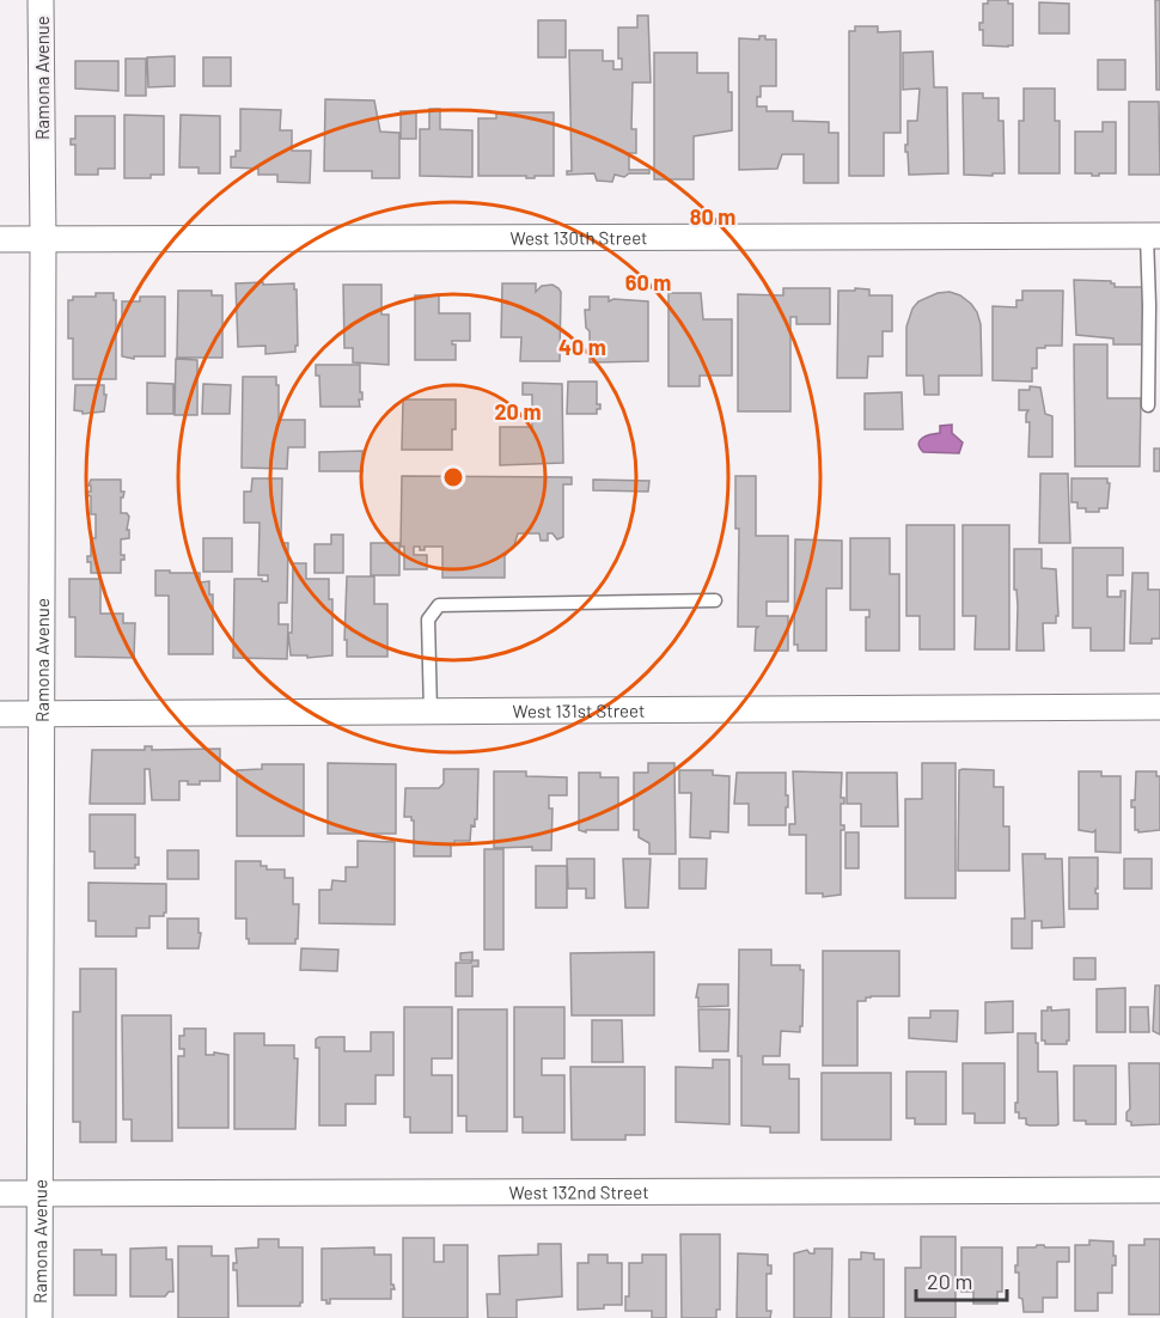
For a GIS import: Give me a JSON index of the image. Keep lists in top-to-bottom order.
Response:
{
  "streets": {
    "street": [
      "Ramona Avenue",
      "West 130th Street",
      "West 131st Street",
      "West 132nd Street"
    ]
  },
  "crossings": [
    ["Ramona Avenue", "West 130th Street"],
    ["Ramona Avenue", "West 131st Street"],
    ["Ramona Avenue", "West 132nd Street"]
  ],
  "scale_bar": "20 m",
  "rings": [
    "80 m",
    "60 m",
    "40 m",
    "20 m"
  ]
}
